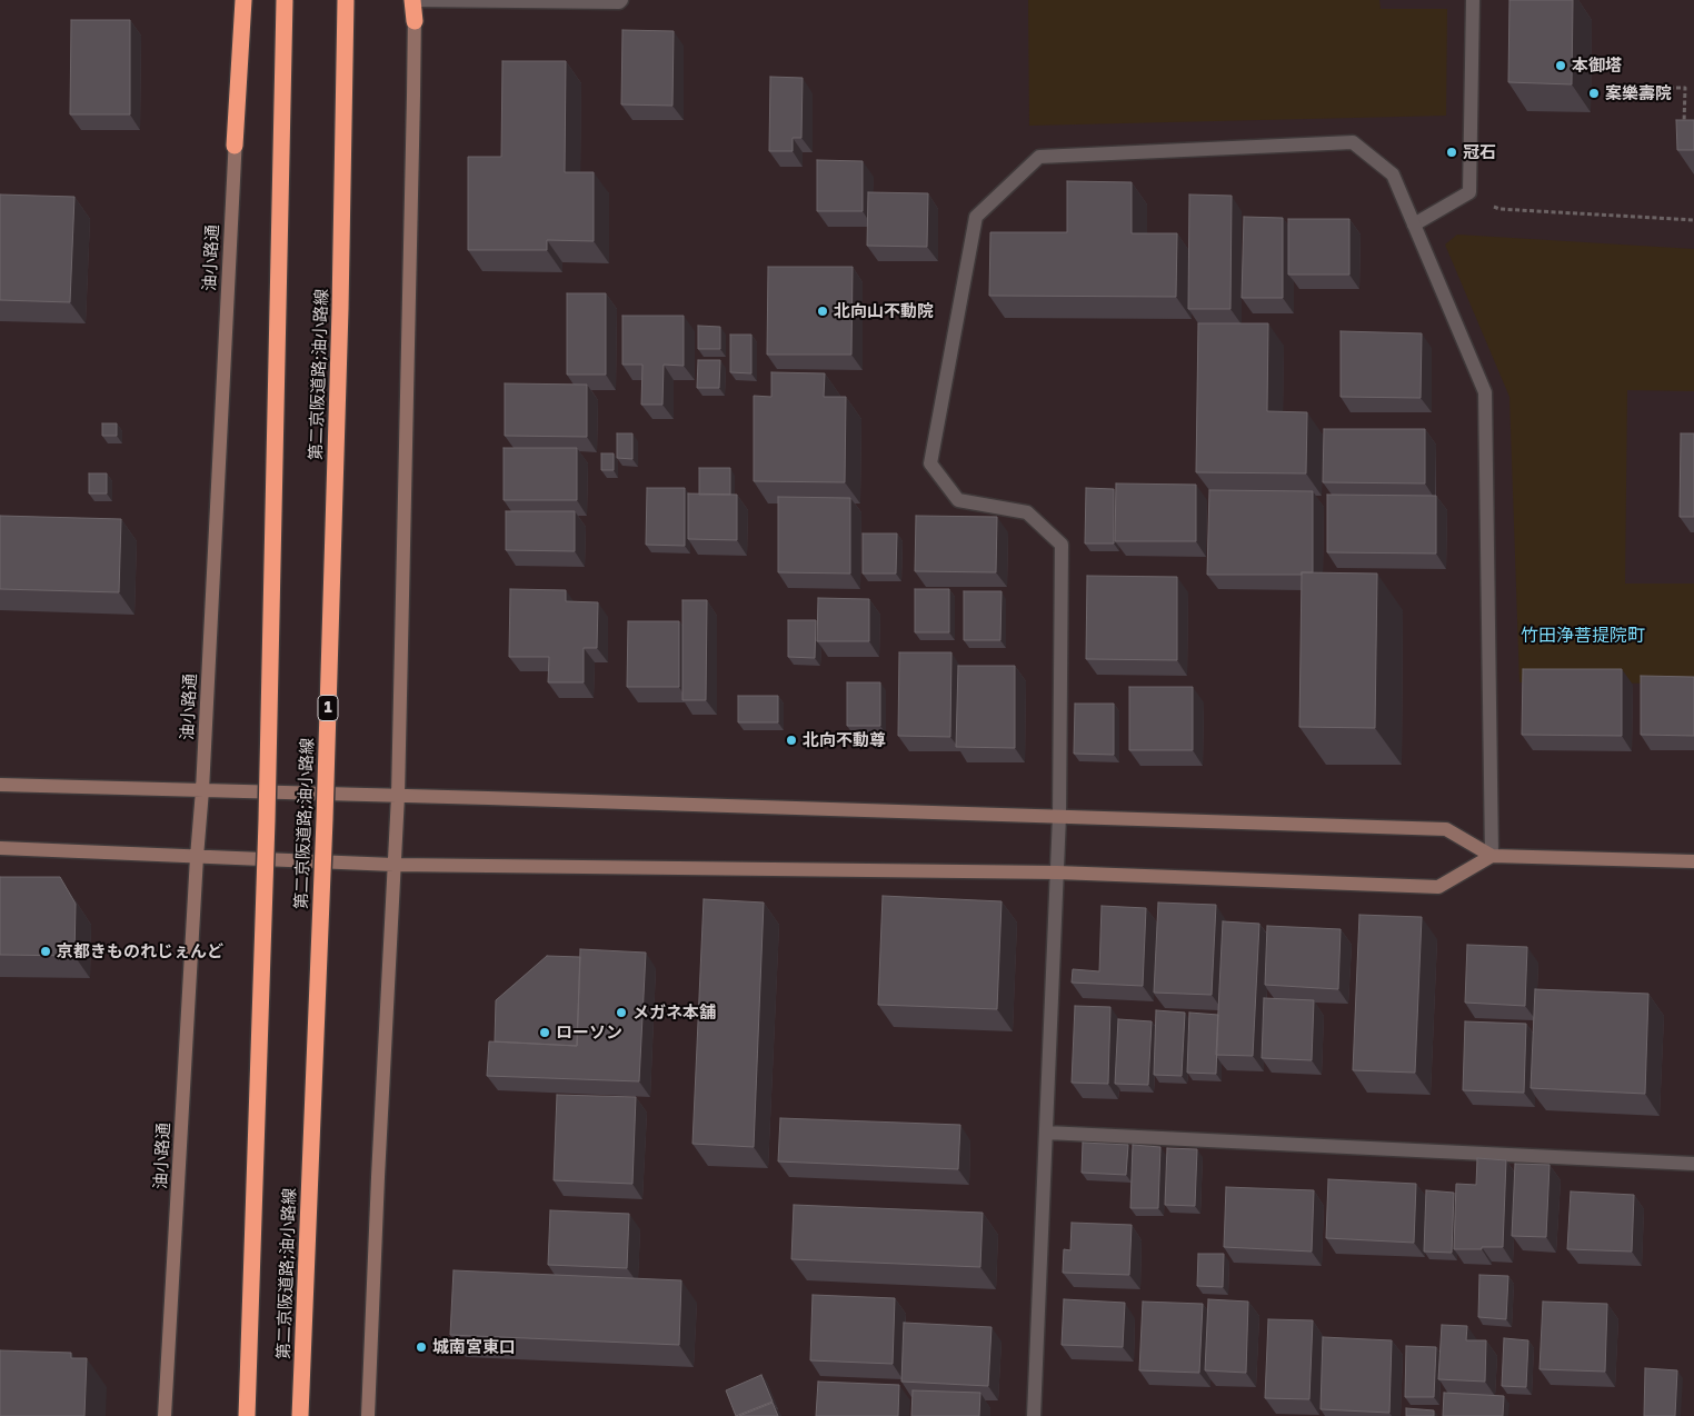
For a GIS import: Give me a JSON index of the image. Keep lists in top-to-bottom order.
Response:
{
  "streets": {
    "highway": ["第二京阪道路;油小路線", "1"],
    "street": ["油小路通"]
  },
  "districts": ["竹田浄菩提院町"],
  "places": [
    "本御塔",
    "案樂壽院",
    "冠石",
    "北向山不動院",
    "北向不動尊",
    "京都きものれじぇんど",
    "メガネ本舗",
    "ローソン",
    "城南宮東口"
  ]
}
